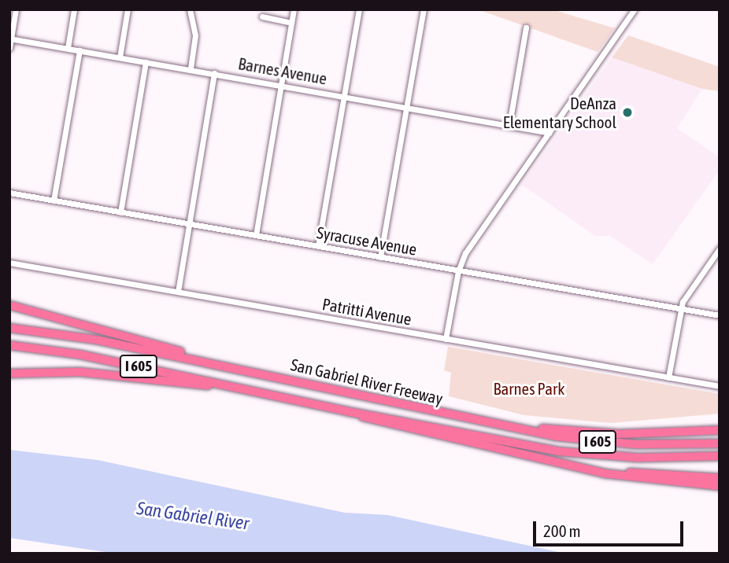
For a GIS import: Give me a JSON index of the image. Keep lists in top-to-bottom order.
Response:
{
  "streets": {
    "highway": ["I 605", "San Gabriel River Freeway"],
    "street": ["Barnes Avenue", "Syracuse Avenue", "Patritti Avenue"]
  },
  "water": ["San Gabriel River"],
  "parks": ["Barnes Park"],
  "places": ["DeAnza Elementary School"],
  "scale_bar": "200 m"
}
